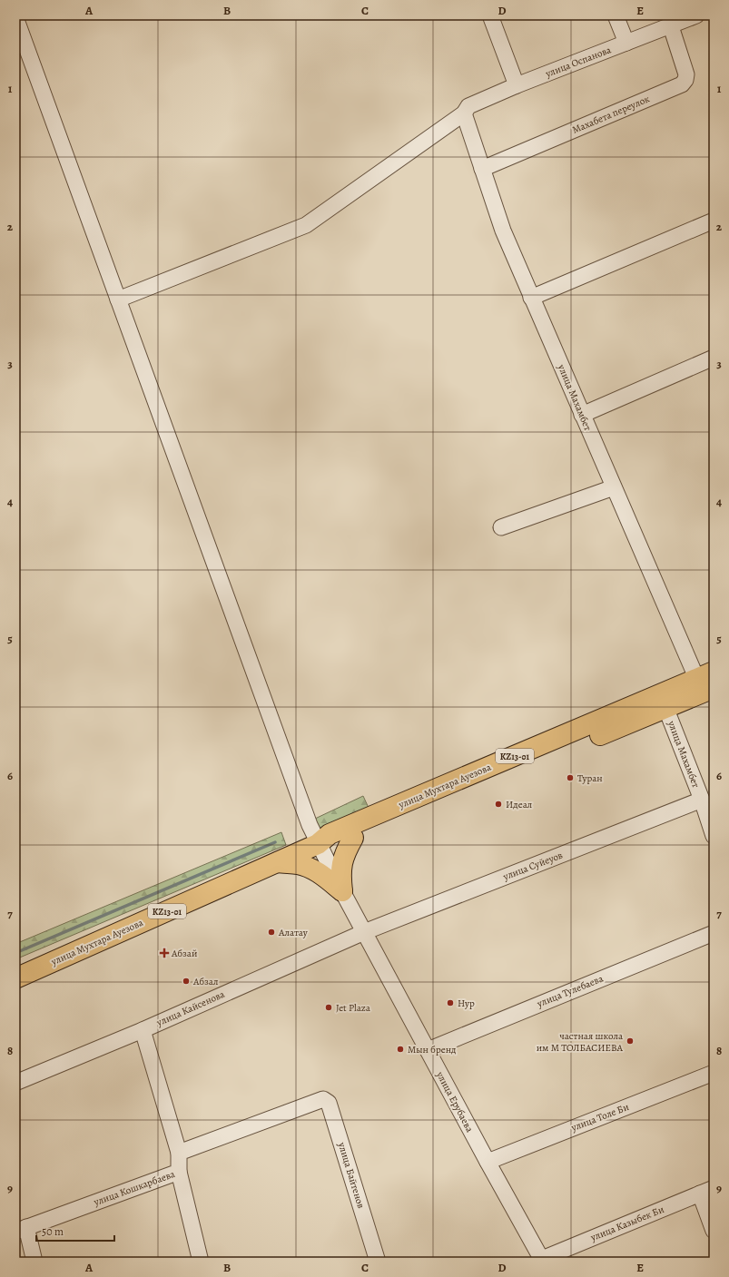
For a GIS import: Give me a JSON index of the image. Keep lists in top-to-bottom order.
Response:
{
  "streets": {
    "main road": ["KZ13-01", "улица Мухтара Ауезова"],
    "street": [
      "улица Оспанова",
      "Махабета переулок",
      "улица Махамбет",
      "улица Суйеуов",
      "улица Тулебаева",
      "улица Кайсенова",
      "улица Ерубаева",
      "улица Толе Би",
      "улица Байтенов",
      "улица Кошкарбаева",
      "улица Казыбек Би"
    ]
  },
  "crossings": [
    ["улица Оспанова", "Махабета переулок"],
    ["улица Оспанова", "улица Махамбет"],
    ["улица Оспанова", "улица Ерубаева"],
    ["Махабета переулок", "улица Махамбет"],
    ["улица Махамбет", "улица Мухтара Ауезова"],
    ["улица Махамбет", "улица Суйеуов"],
    ["улица Мухтара Ауезова", "улица Ерубаева"],
    ["улица Суйеуов", "улица Кайсенова"],
    ["улица Суйеуов", "улица Ерубаева"],
    ["улица Тулебаева", "улица Ерубаева"],
    ["улица Кайсенова", "улица Ерубаева"],
    ["улица Кайсенова", "улица Кошкарбаева"],
    ["улица Ерубаева", "улица Толе Би"],
    ["улица Ерубаева", "улица Казыбек Би"],
    ["улица Байтенов", "улица Кошкарбаева"]
  ],
  "places": {
    "other": [
      "Туран",
      "Идеал",
      "Алатау",
      "Абзал",
      "Нур",
      "Jet Plaza",
      "частная школа им М ТОЛБАСИЕВА",
      "Мын бренд"
    ],
    "health": ["Абзай"]
  },
  "scale_bar": "50 m",
  "grid": {
    "columns": [
      "A",
      "B",
      "C",
      "D",
      "E"
    ],
    "rows": [
      "1",
      "2",
      "3",
      "4",
      "5",
      "6",
      "7",
      "8",
      "9"
    ]
  }
}
